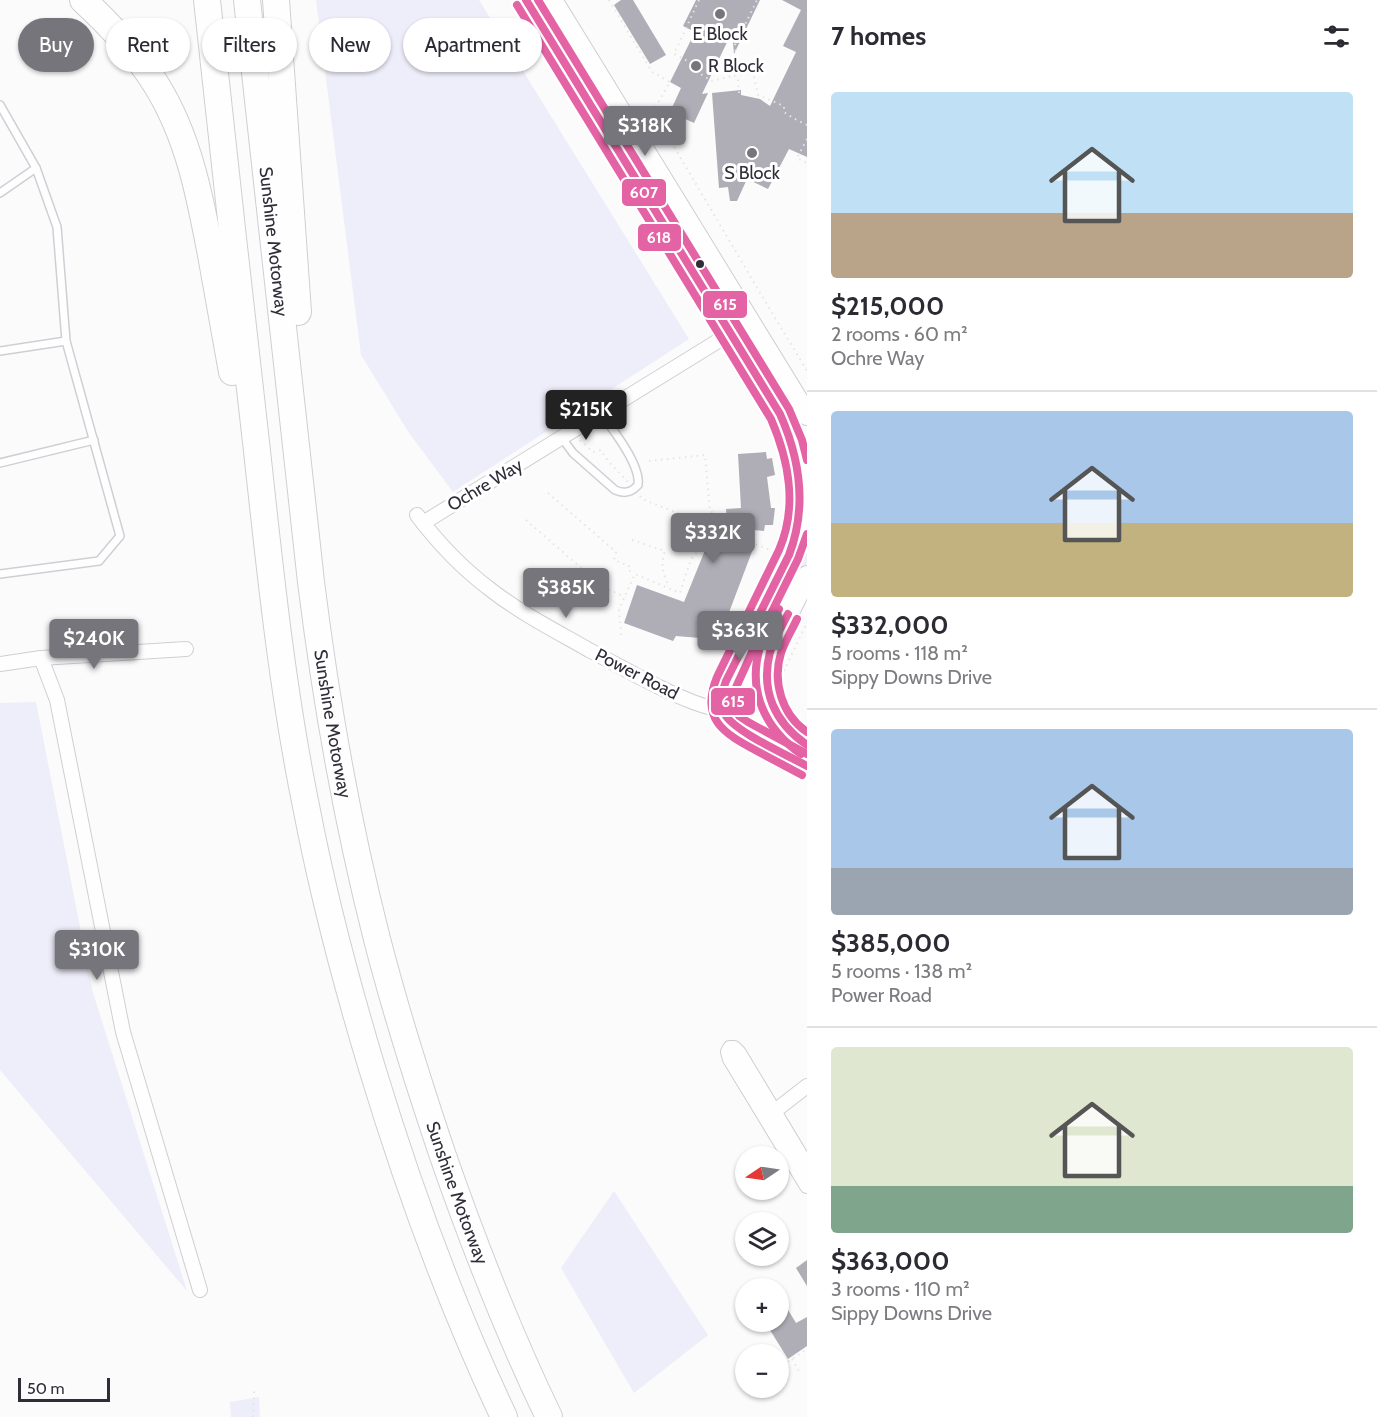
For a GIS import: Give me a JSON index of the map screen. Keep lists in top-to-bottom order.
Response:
{
  "streets": {
    "highway": ["Sunshine Motorway"],
    "street": ["Ochre Way", "Power Road"]
  },
  "crossings": [
    ["Ochre Way", "Power Road"]
  ],
  "places": ["E Block", "R Block", "S Block"],
  "lines": ["transit line 607", "transit line 615", "transit line 618"],
  "scale_bar": "50 m",
  "north": "left",
  "page": {
    "heading": "7 homes",
    "chip": [
      "Buy",
      "Rent",
      "Filters",
      "New",
      "Apartment"
    ],
    "list": [
      {
        "name": "$215,000",
        "note": "2 rooms · 60 m² · Ochre Way"
      },
      {
        "name": "$332,000",
        "note": "5 rooms · 118 m² · Sippy Downs Drive"
      },
      {
        "name": "$385,000",
        "note": "5 rooms · 138 m² · Power Road"
      },
      {
        "name": "$363,000",
        "note": "3 rooms · 110 m² · Sippy Downs Drive"
      }
    ],
    "price": [
      "$318K",
      "$215K",
      "$332K",
      "$385K",
      "$363K",
      "$240K",
      "$310K"
    ],
    "map_buttons": ["+", "−"],
    "scale": "50 m"
  }
}
